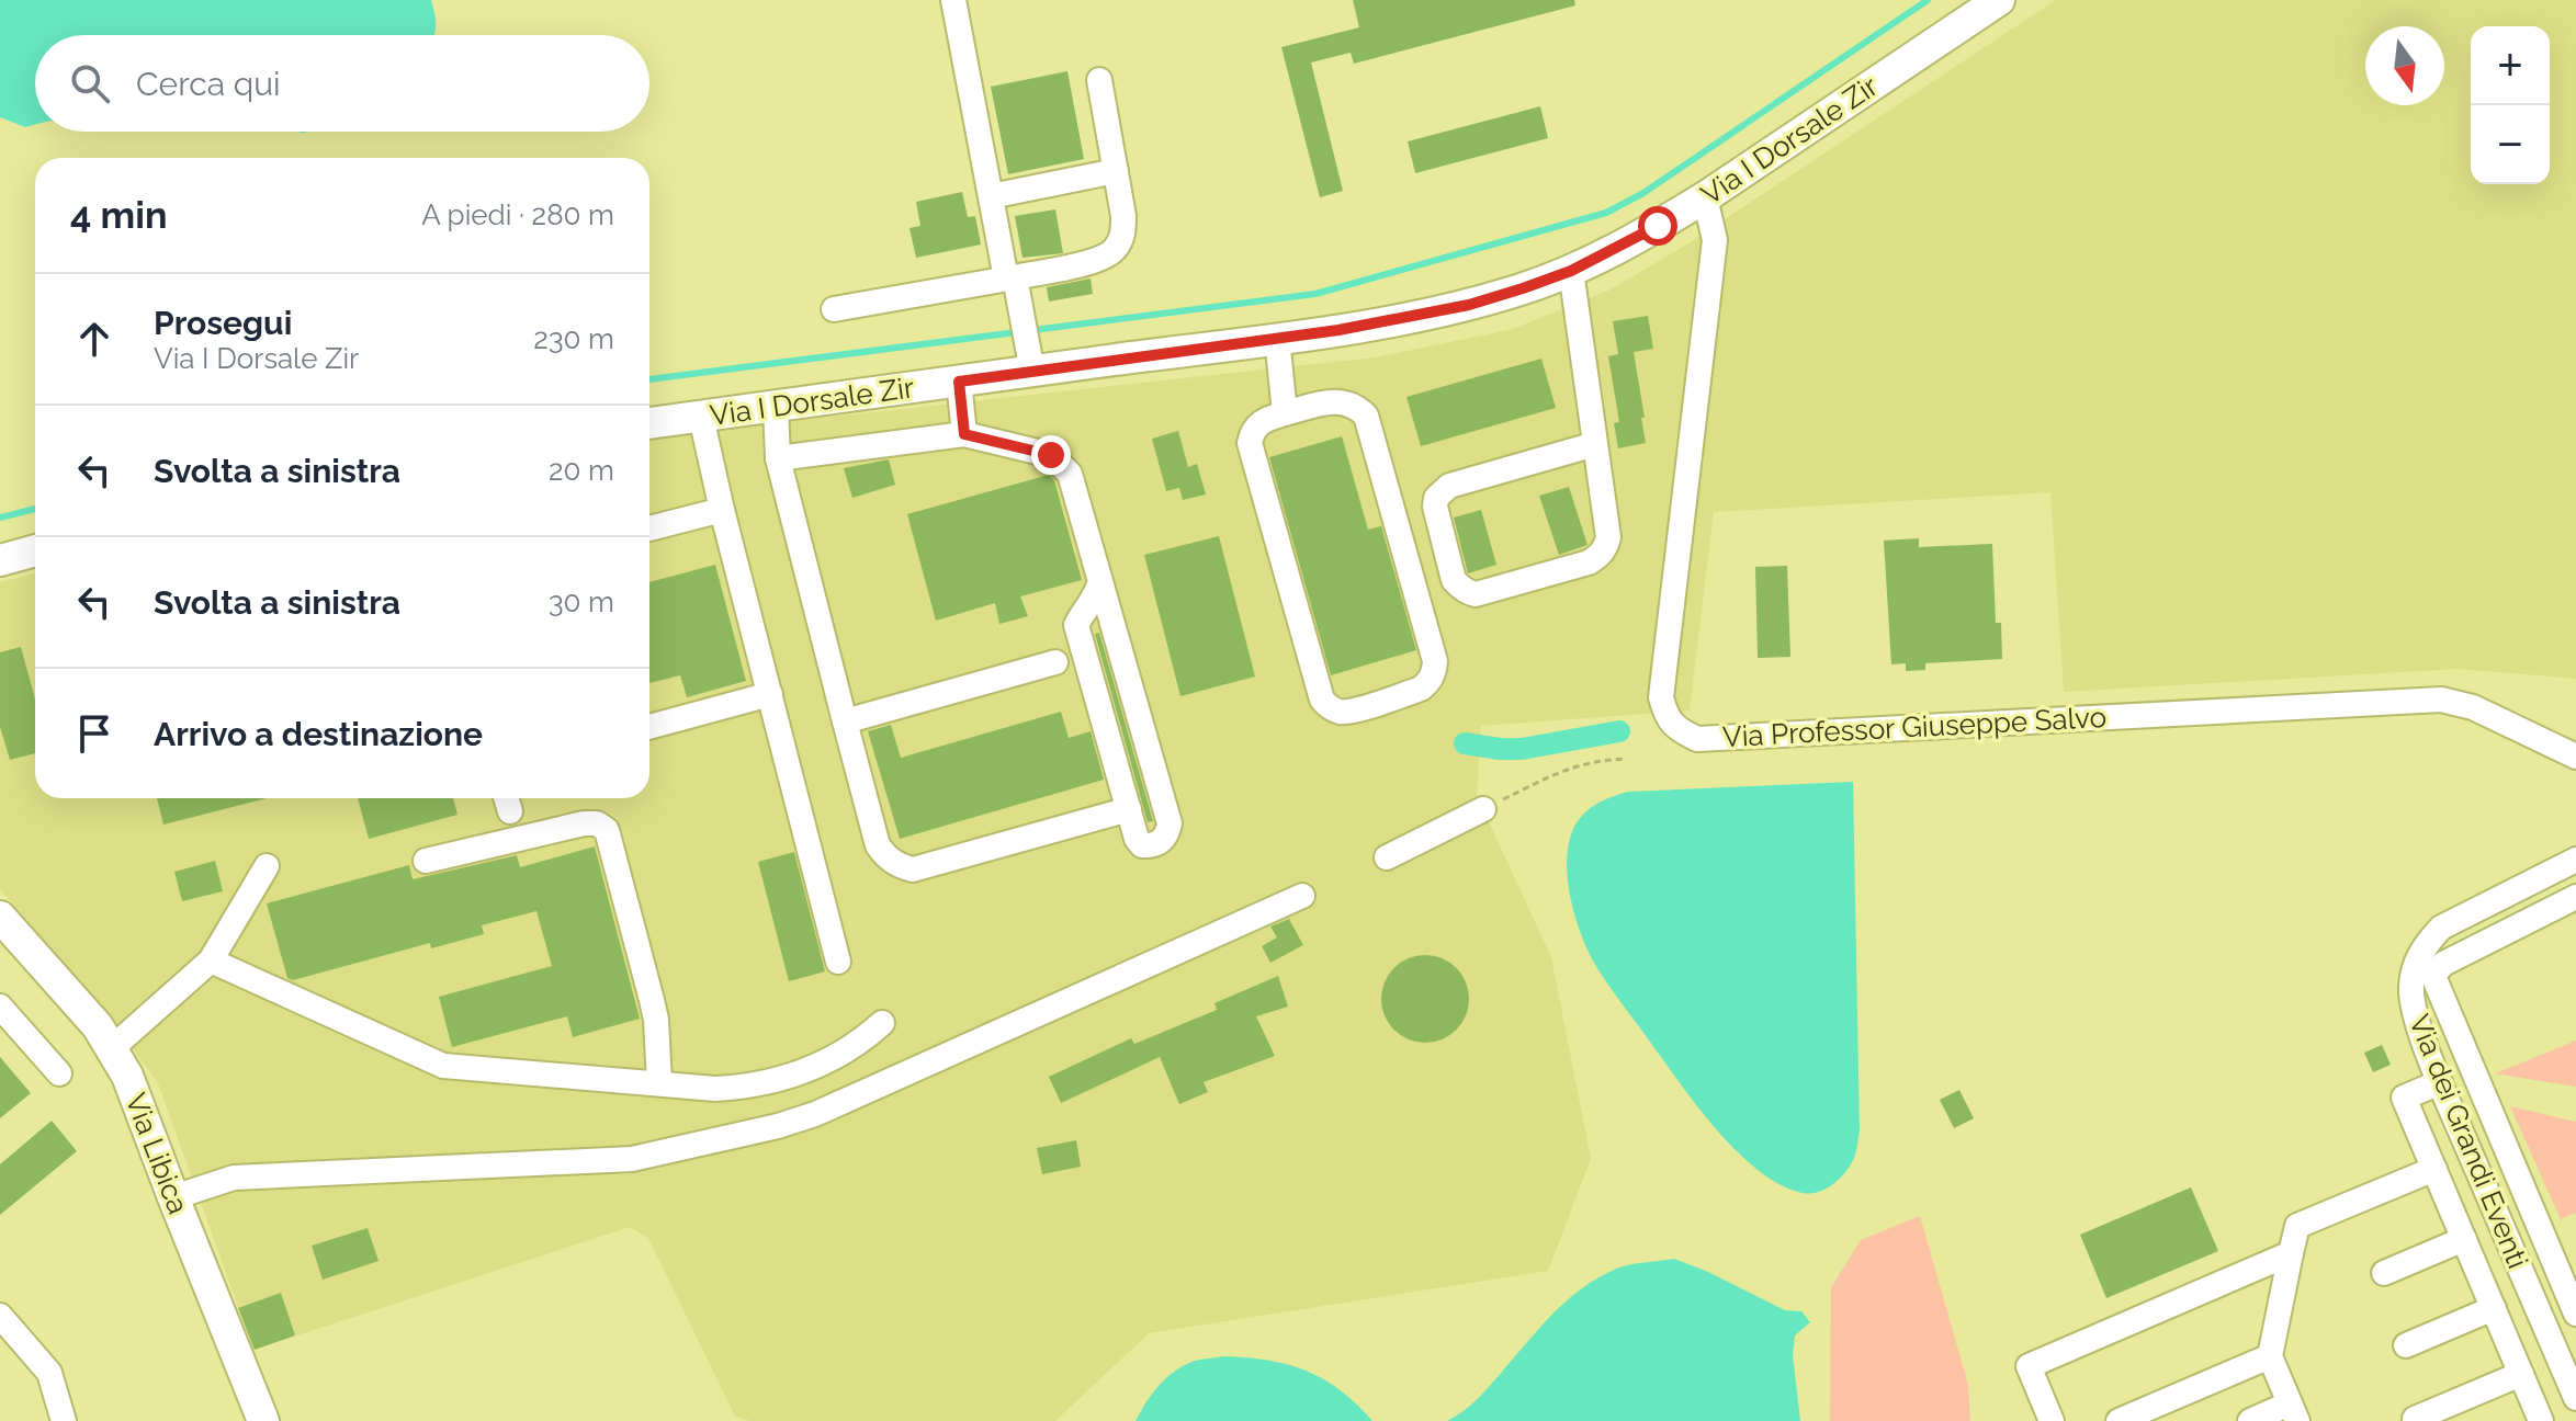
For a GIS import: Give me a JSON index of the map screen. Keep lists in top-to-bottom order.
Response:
{
  "streets": {
    "main road": ["Via I Dorsale Zir", "Via Libica"],
    "street": ["Via Professor Giuseppe Salvo", "Via dei Grandi Eventi"]
  },
  "crossings": [
    ["Via I Dorsale Zir", "Via Professor Giuseppe Salvo"]
  ],
  "north": "bottom",
  "page": {
    "map_buttons": ["+", "−"],
    "search": "Cerca qui",
    "heading": ["4 min", "A piedi · 280 m"],
    "list": [
      ["Prosegui", "Via I Dorsale Zir", "230 m"],
      ["Svolta a sinistra", "20 m"],
      ["Svolta a sinistra", "30 m"],
      "Arrivo a destinazione"
    ]
  }
}
